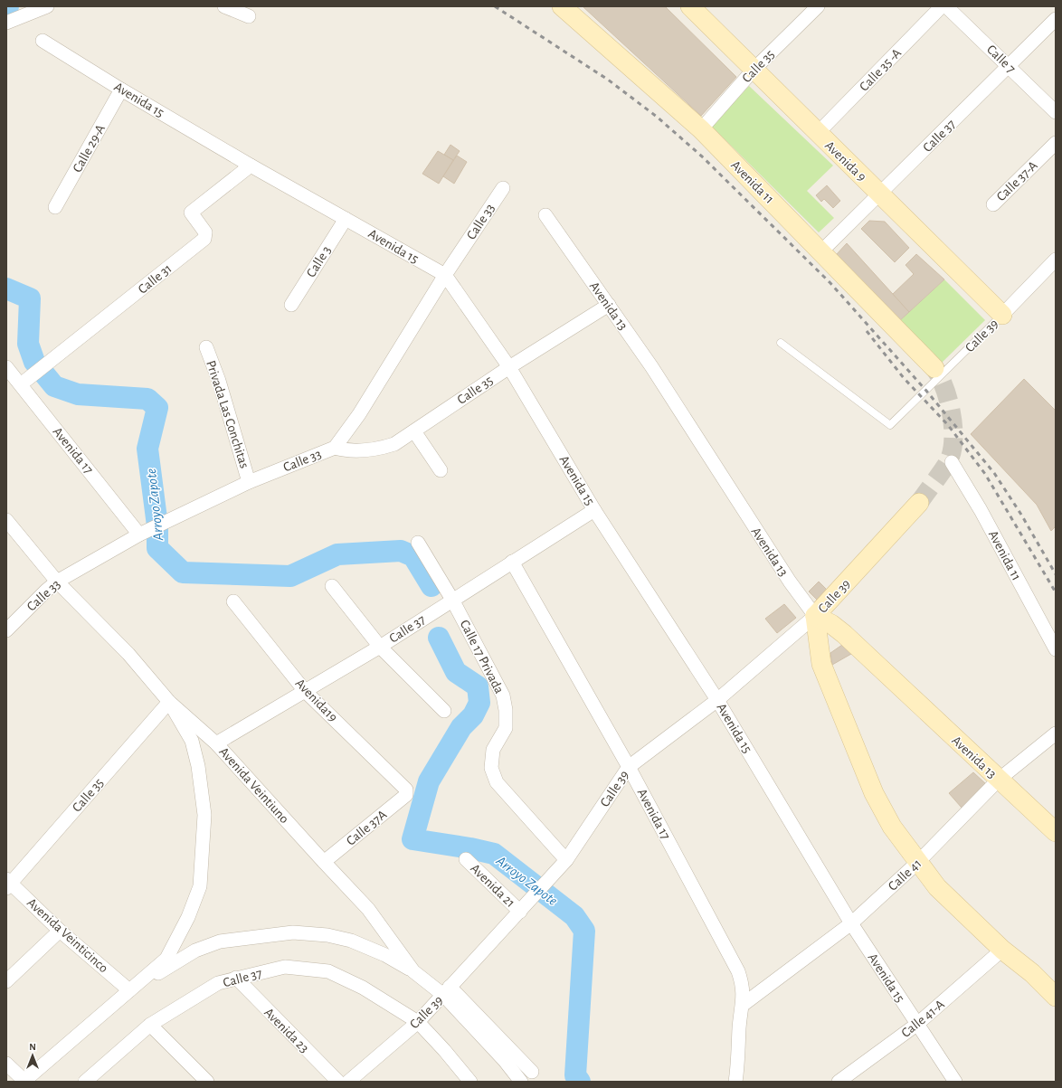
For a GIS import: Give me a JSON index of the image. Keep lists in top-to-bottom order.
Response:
{
  "streets": {
    "main road": [
      "Avenida 9",
      "Avenida 11",
      "Avenida 13",
      "Calle 39"
    ],
    "street": [
      "Calle 7",
      "Calle 35",
      "Calle 35 -A",
      "Avenida 15",
      "Calle 37",
      "Calle 29-A",
      "Calle 37-A",
      "Calle 33",
      "Calle 3",
      "Calle 31",
      "Privada Las Conchitas",
      "Avenida 17",
      "Calle 17 Privada",
      "Avenida19",
      "Avenida Veintiuno",
      "Calle 37A",
      "Calle 41",
      "Avenida 21",
      "Avenida Veinticinco",
      "Calle 41-A",
      "Avenida 23"
    ]
  },
  "crossings": [
    ["Calle 7", "Calle 37"],
    ["Calle 35", "Avenida 15"],
    ["Calle 35", "Avenida 9"],
    ["Calle 35", "Avenida 11"],
    ["Calle 35", "Calle 33"],
    ["Calle 35", "Avenida 13"],
    ["Calle 35", "Avenida Veintiuno"],
    ["Calle 35", "Avenida Veinticinco"],
    ["Calle 35 -A", "Avenida 9"],
    ["Avenida 15", "Calle 37"],
    ["Avenida 15", "Calle 29-A"],
    ["Avenida 15", "Calle 33"],
    ["Avenida 15", "Calle 3"],
    ["Avenida 15", "Calle 31"],
    ["Avenida 15", "Calle 39"],
    ["Avenida 15", "Calle 41"],
    ["Avenida 15", "Calle 41-A"],
    ["Calle 37", "Avenida 9"],
    ["Calle 37", "Avenida 11"],
    ["Calle 37", "Calle 39"],
    ["Calle 37", "Avenida 17"],
    ["Calle 37", "Calle 17 Privada"],
    ["Calle 37", "Avenida19"],
    ["Calle 37", "Avenida Veintiuno"],
    ["Calle 37", "Avenida 23"],
    ["Avenida 9", "Calle 39"],
    ["Calle 33", "Privada Las Conchitas"],
    ["Calle 33", "Avenida 17"],
    ["Calle 33", "Avenida Veintiuno"],
    ["Calle 31", "Avenida 17"],
    ["Avenida 13", "Calle 39"],
    ["Avenida 13", "Calle 41"],
    ["Calle 39", "Avenida 17"],
    ["Calle 39", "Calle 17 Privada"],
    ["Calle 39", "Avenida Veintiuno"],
    ["Calle 39", "Avenida 21"],
    ["Avenida 17", "Calle 41"],
    ["Avenida19", "Calle 37A"],
    ["Avenida Veintiuno", "Calle 37A"]
  ],
  "water": ["Arroyo Zapote"],
  "north": "top"
}
